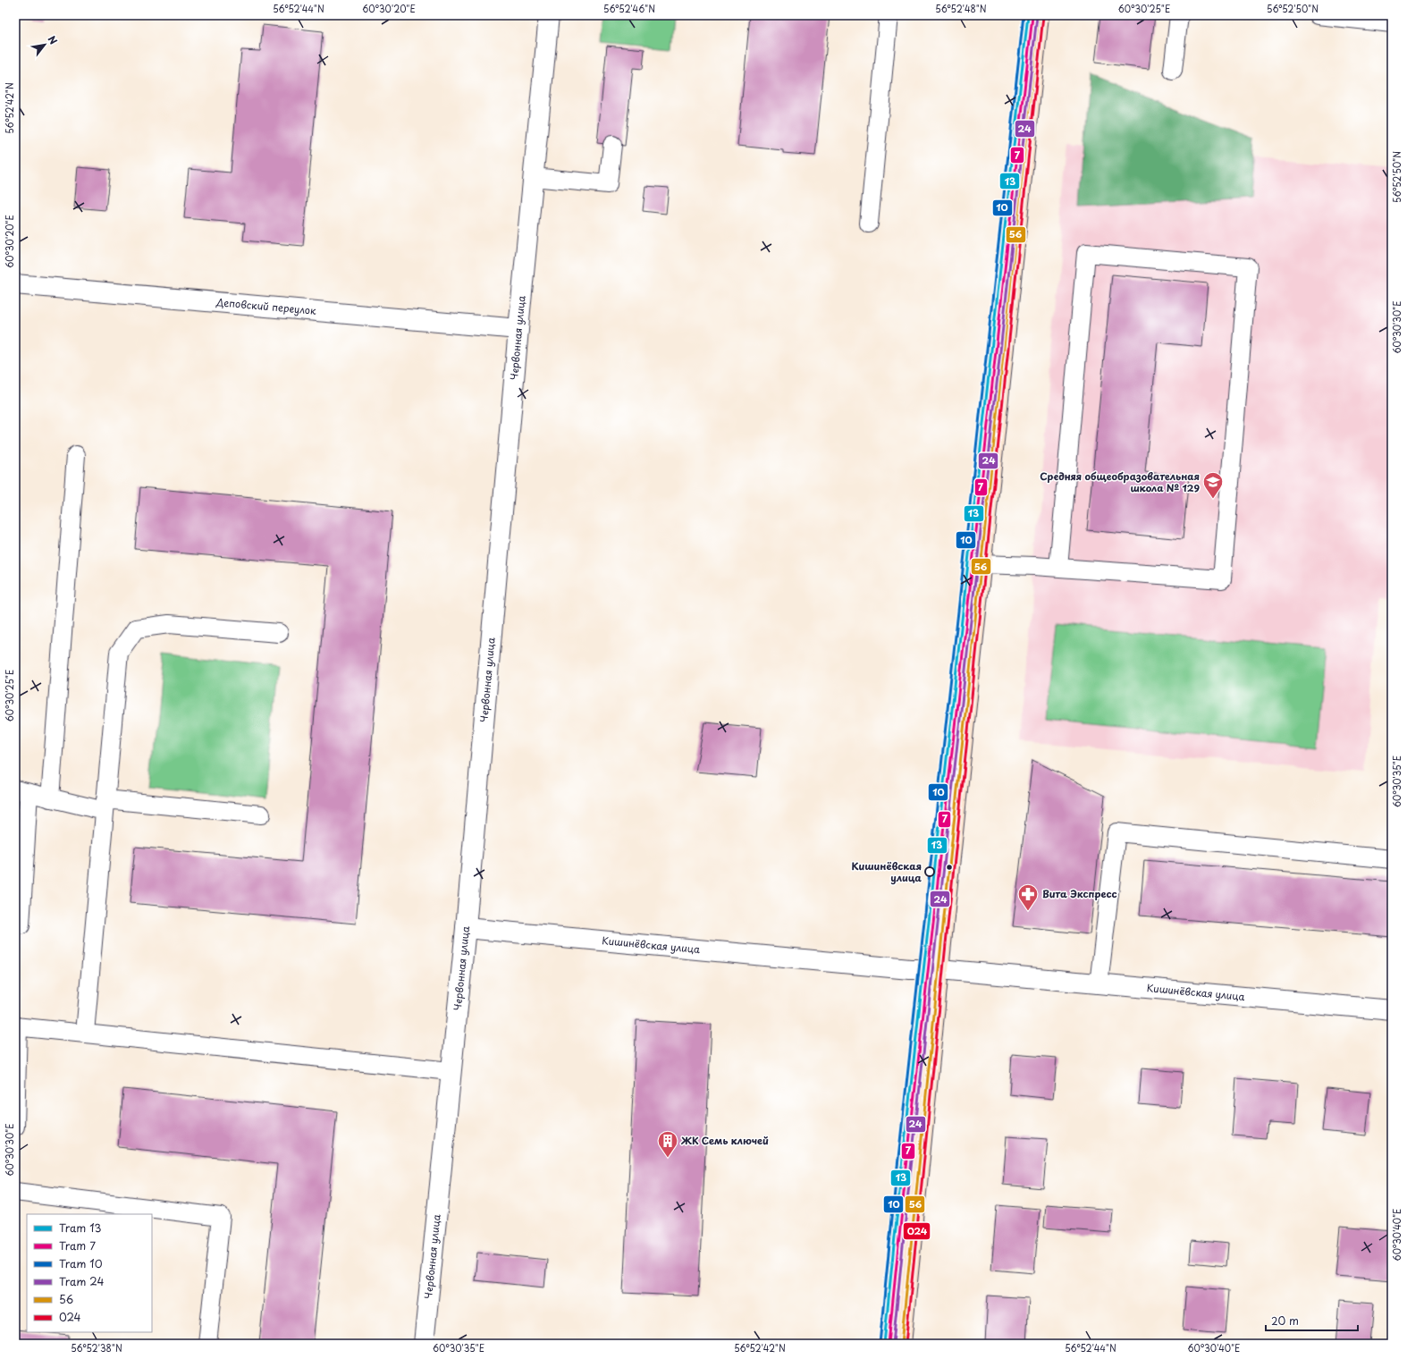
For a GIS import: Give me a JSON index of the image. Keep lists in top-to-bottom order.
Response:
{
  "streets": {
    "street": ["Деповский переулок", "Червонная улица", "Кишинёвская улица"]
  },
  "crossings": [
    ["Деповский переулок", "Червонная улица"],
    ["Червонная улица", "Кишинёвская улица"]
  ],
  "places": {
    "school or university": ["Средняя общеобразовательная школа № 129"],
    "other": ["Кишинёвская улица"],
    "pharmacy": ["Вита Экспресс"],
    "building": ["ЖК Семь ключей"]
  },
  "lines": [
    "tram line 13",
    "tram line 10",
    "transit line 56",
    "tram line 7",
    "tram line 24",
    "transit line 024"
  ],
  "legend": [
    "Tram 13",
    "Tram 7",
    "Tram 10",
    "Tram 24",
    "56",
    "024"
  ],
  "scale_bar": "20 m",
  "north": "top right",
  "coordinates": [
    "56°52'44\"N",
    "60°30'20\"E",
    "56°52'46\"N",
    "56°52'48\"N",
    "60°30'25\"E",
    "56°52'50\"N",
    "56°52'42\"N",
    "60°30'30\"E",
    "60°30'35\"E",
    "60°30'40\"E",
    "56°52'38\"N"
  ]
}
